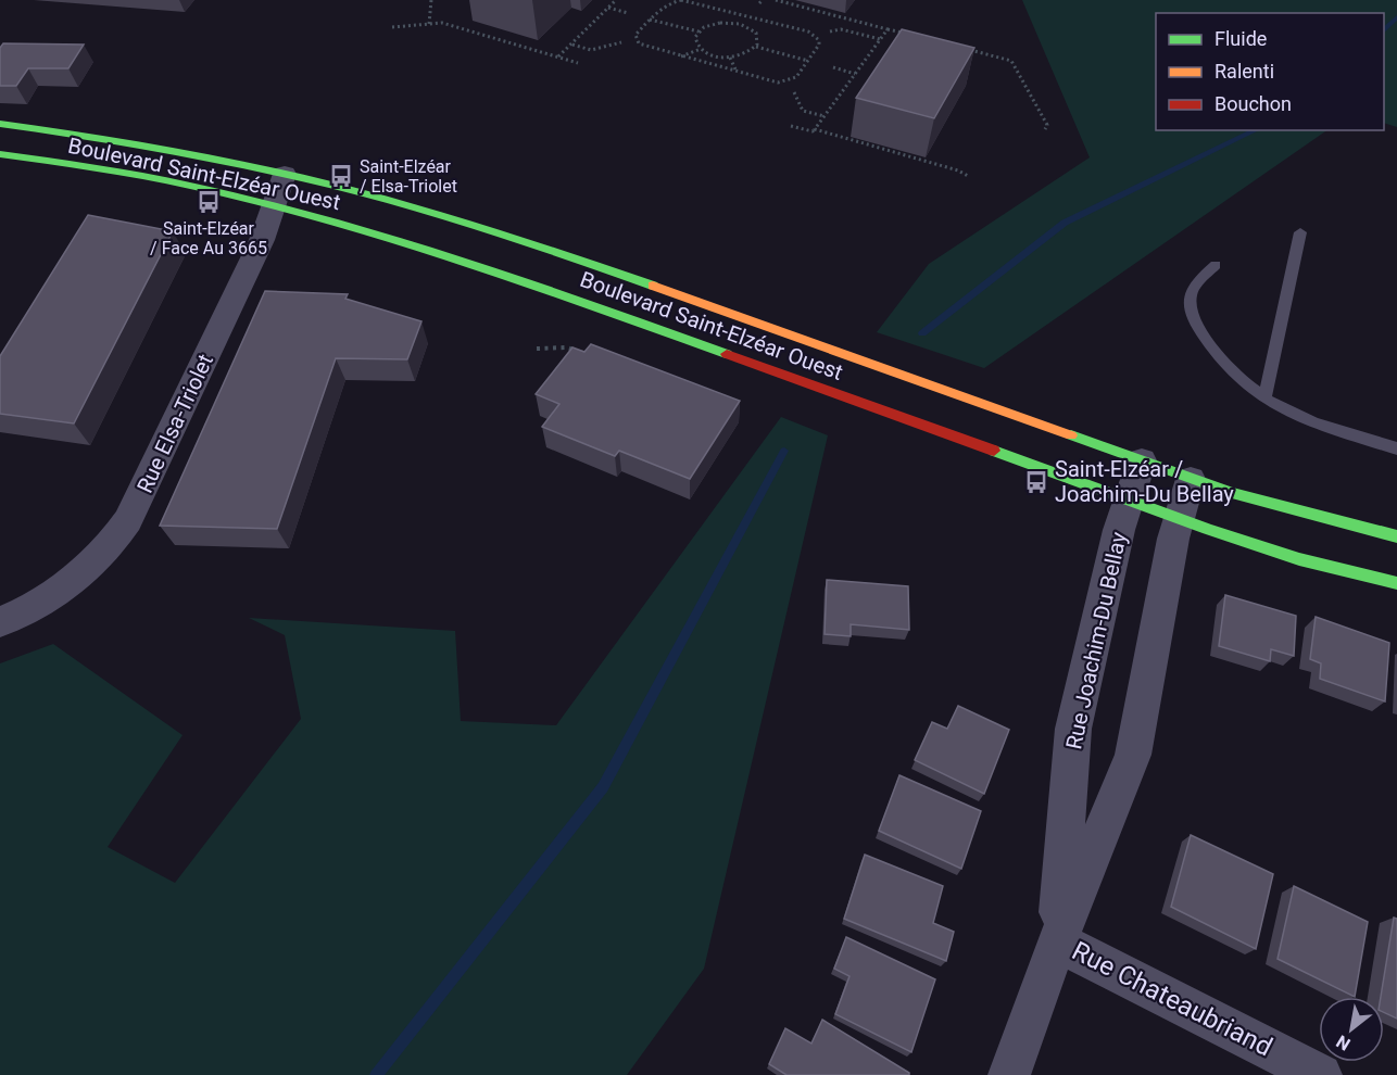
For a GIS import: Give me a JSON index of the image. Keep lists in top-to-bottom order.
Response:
{
  "streets": {
    "street": [
      "Boulevard Saint-Elzéar Ouest",
      "Rue Elsa-Triolet",
      "Rue Joachim-Du Bellay",
      "Rue Chateaubriand"
    ]
  },
  "crossings": [
    ["Boulevard Saint-Elzéar Ouest", "Rue Elsa-Triolet"],
    ["Boulevard Saint-Elzéar Ouest", "Rue Joachim-Du Bellay"],
    ["Rue Joachim-Du Bellay", "Rue Chateaubriand"]
  ],
  "places": {
    "bus stop": ["Saint-Elzéar / Elsa-Triolet", "Saint-Elzéar / Face Au 3665", "Saint-Elzéar / Joachim-Du Bellay"]
  },
  "legend": ["Fluide", "Ralenti", "Bouchon"],
  "north": "bottom left"
}
